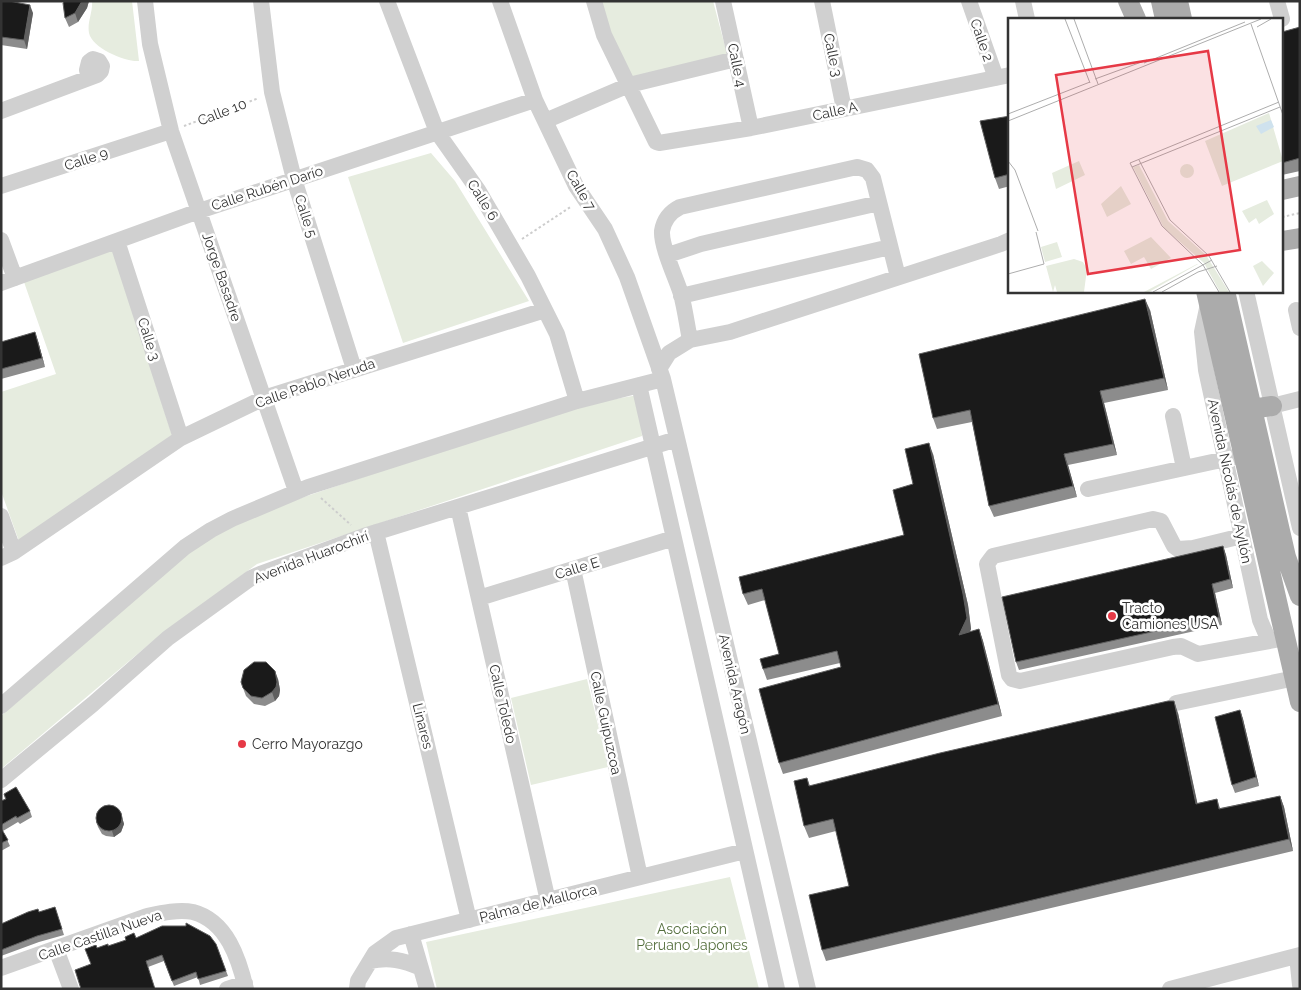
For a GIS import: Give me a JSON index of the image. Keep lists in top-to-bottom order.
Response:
{
  "streets": {
    "main road": ["Avenida Nicolás de Ayllón"],
    "street": [
      "Calle 2",
      "Calle 3",
      "Calle 4",
      "Calle A",
      "Calle 9",
      "Calle Rubén Darío",
      "Calle 7",
      "Calle 6",
      "Calle 5",
      "Jorge Basadre",
      "Calle Pablo Neruda",
      "Avenida Huarochirí",
      "Calle E",
      "Avenida Aragón",
      "Calle Toledo",
      "Calle Guipuzcoa",
      "Linares",
      "Palma de Mallorca",
      "Calle Castilla Nueva"
    ],
    "path": ["Calle 10"]
  },
  "crossings": [
    ["Calle 2", "Calle A"],
    ["Calle 3", "Calle A"],
    ["Calle 3", "Calle Rubén Darío"],
    ["Calle 3", "Calle Pablo Neruda"],
    ["Calle 4", "Calle A"],
    ["Calle 10", "Calle 9"],
    ["Calle 10", "Calle 5"],
    ["Calle 10", "Jorge Basadre"],
    ["Calle 9", "Jorge Basadre"],
    ["Calle Rubén Darío", "Calle 7"],
    ["Calle Rubén Darío", "Calle 6"],
    ["Calle Rubén Darío", "Calle 5"],
    ["Calle Rubén Darío", "Jorge Basadre"],
    ["Calle 7", "Avenida Aragón"],
    ["Calle 6", "Calle Pablo Neruda"],
    ["Calle 5", "Calle Pablo Neruda"],
    ["Jorge Basadre", "Calle Pablo Neruda"],
    ["Avenida Huarochirí", "Avenida Aragón"],
    ["Avenida Huarochirí", "Calle Toledo"],
    ["Avenida Huarochirí", "Linares"],
    ["Calle E", "Avenida Aragón"],
    ["Calle E", "Calle Toledo"],
    ["Calle E", "Calle Guipuzcoa"],
    ["Avenida Aragón", "Palma de Mallorca"],
    ["Calle Toledo", "Palma de Mallorca"],
    ["Calle Guipuzcoa", "Palma de Mallorca"],
    ["Linares", "Palma de Mallorca"]
  ],
  "parks": ["Asociación Peruano Japones"],
  "places": ["Tracto Camiones USA", "Cerro Mayorazgo"]
}
